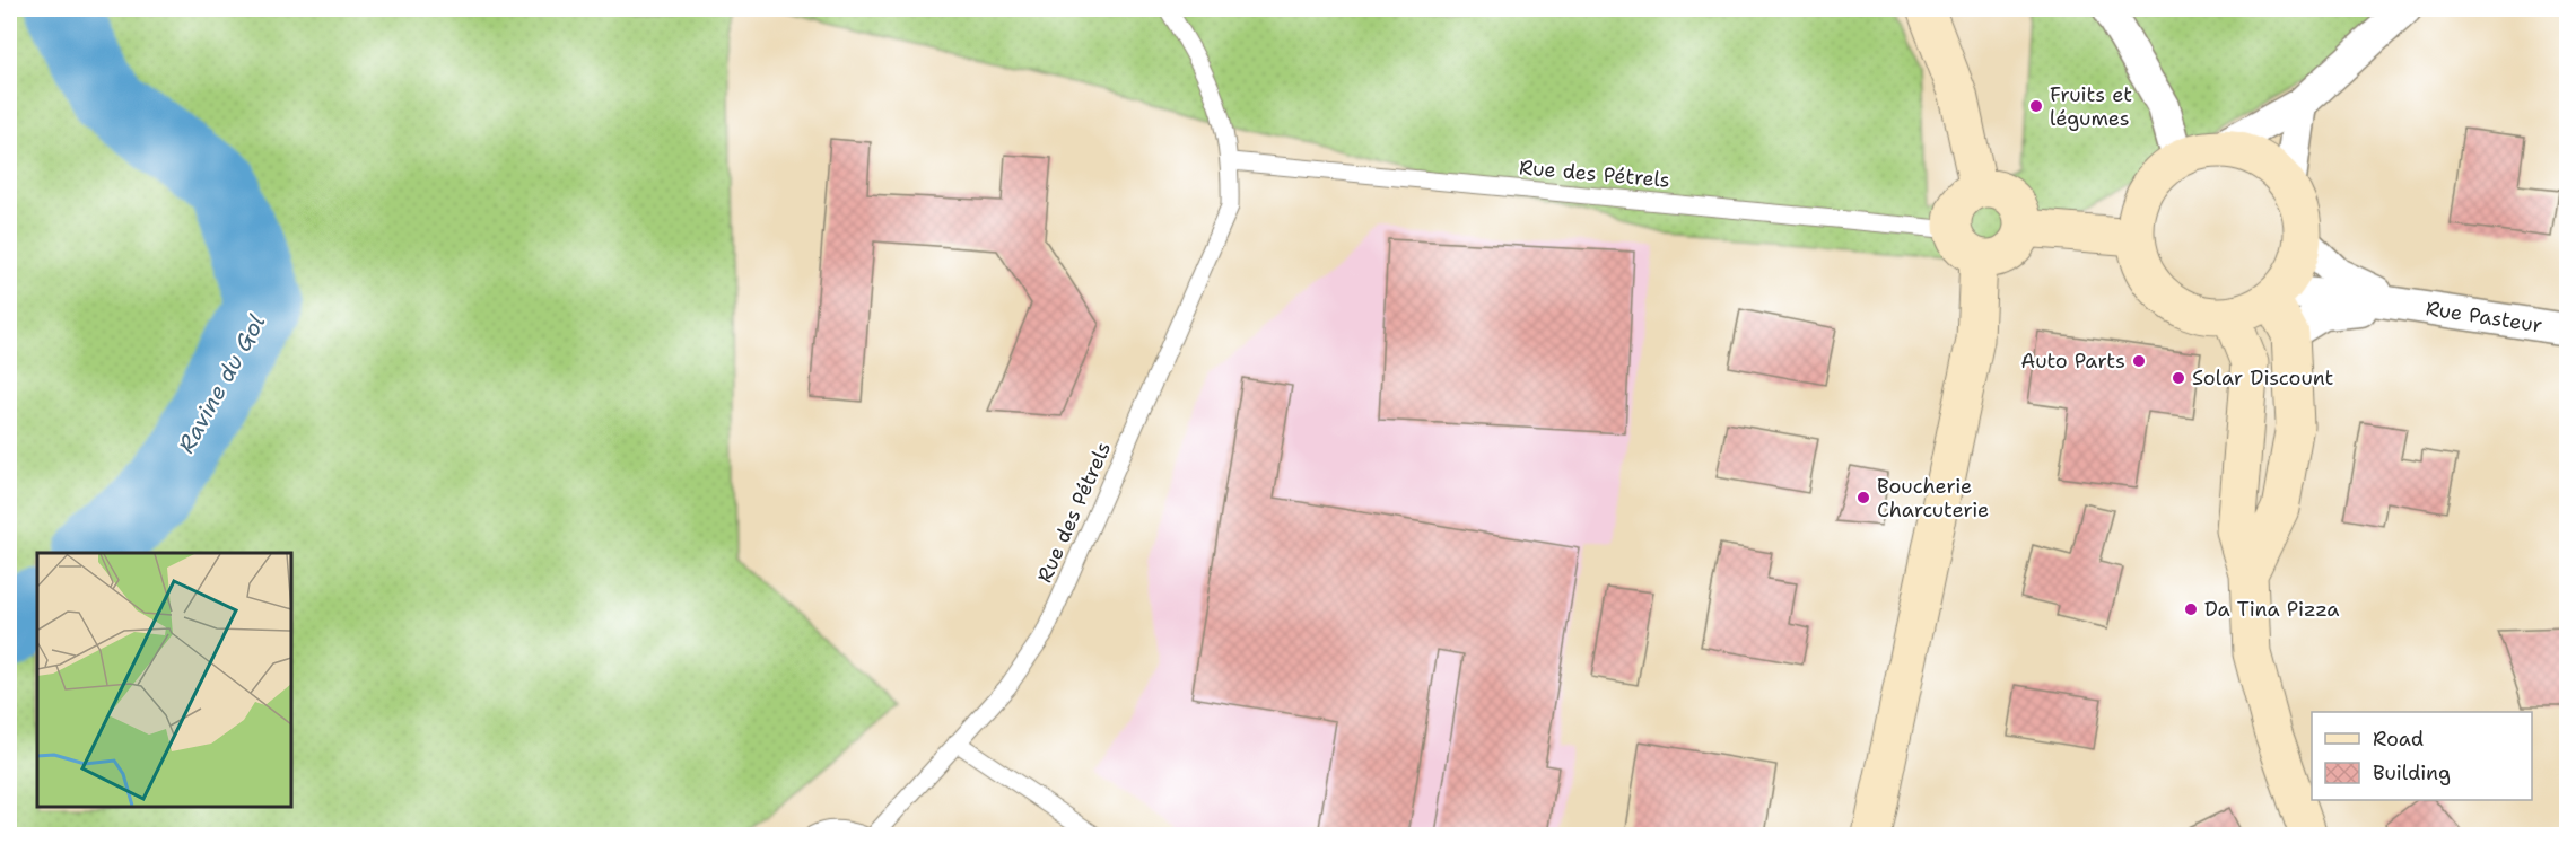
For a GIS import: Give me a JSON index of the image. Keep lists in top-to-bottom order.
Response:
{
  "streets": {
    "street": ["Rue Pasteur"],
    "lane": ["Rue des Pétrels"]
  },
  "water": ["Ravine du Gol"],
  "places": [
    "Fruits et légumes",
    "Auto Parts",
    "Solar Discount",
    "Boucherie Charcuterie",
    "Da Tina Pizza"
  ],
  "legend": ["Road", "Building"]
}
